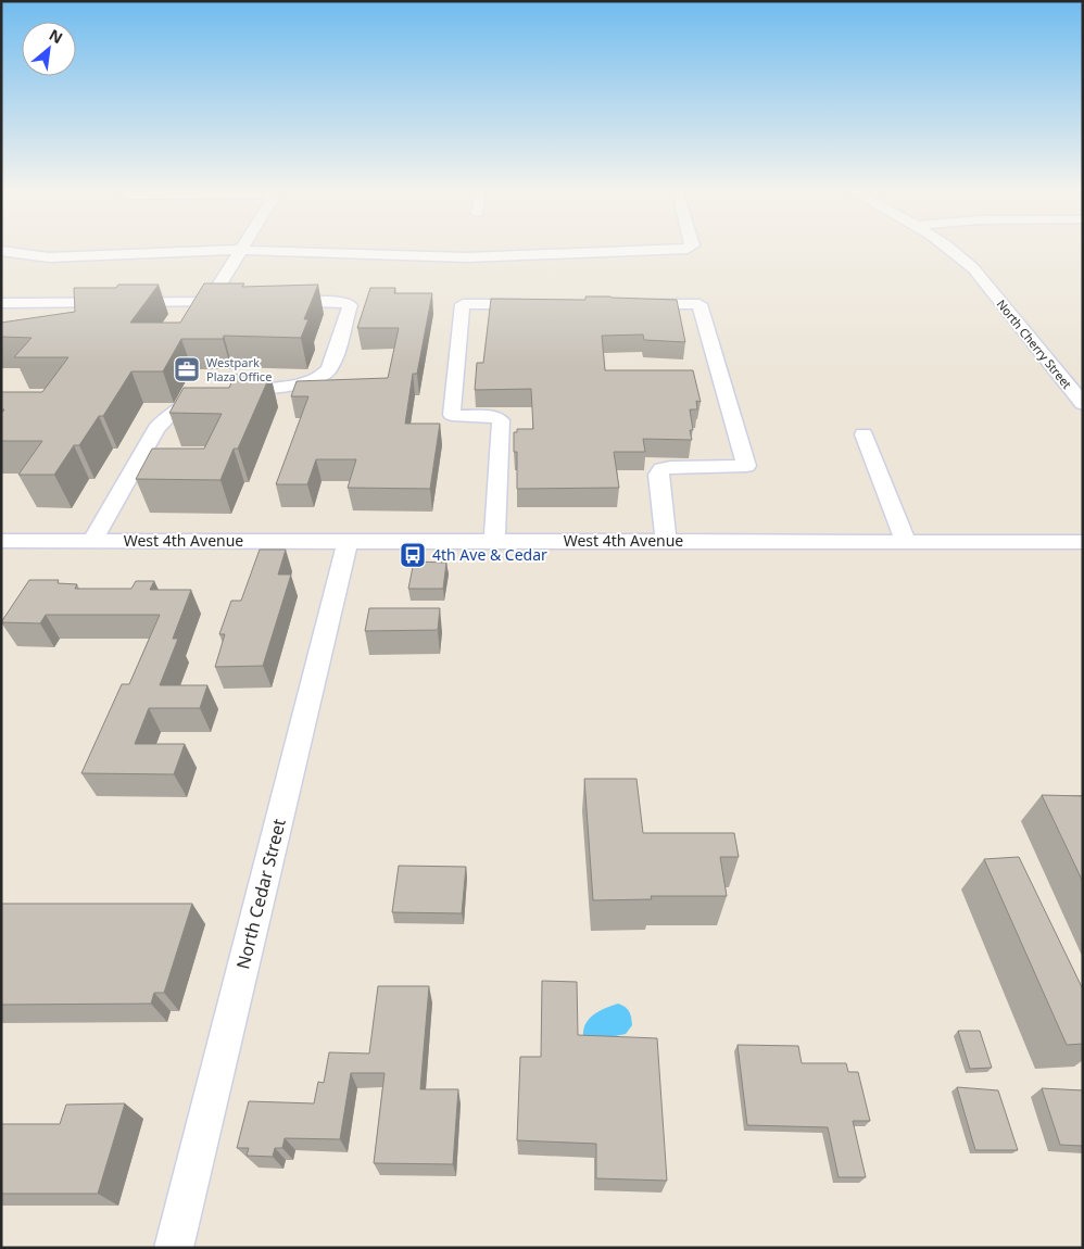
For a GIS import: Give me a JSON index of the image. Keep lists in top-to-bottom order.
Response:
{
  "streets": {
    "street": ["North Cherry Street", "West 4th Avenue", "North Cedar Street"]
  },
  "crossings": [
    ["West 4th Avenue", "North Cedar Street"]
  ],
  "places": {
    "office": ["Westpark Plaza Office"],
    "bus stop": ["4th Ave & Cedar"]
  },
  "north": "top right"
}
